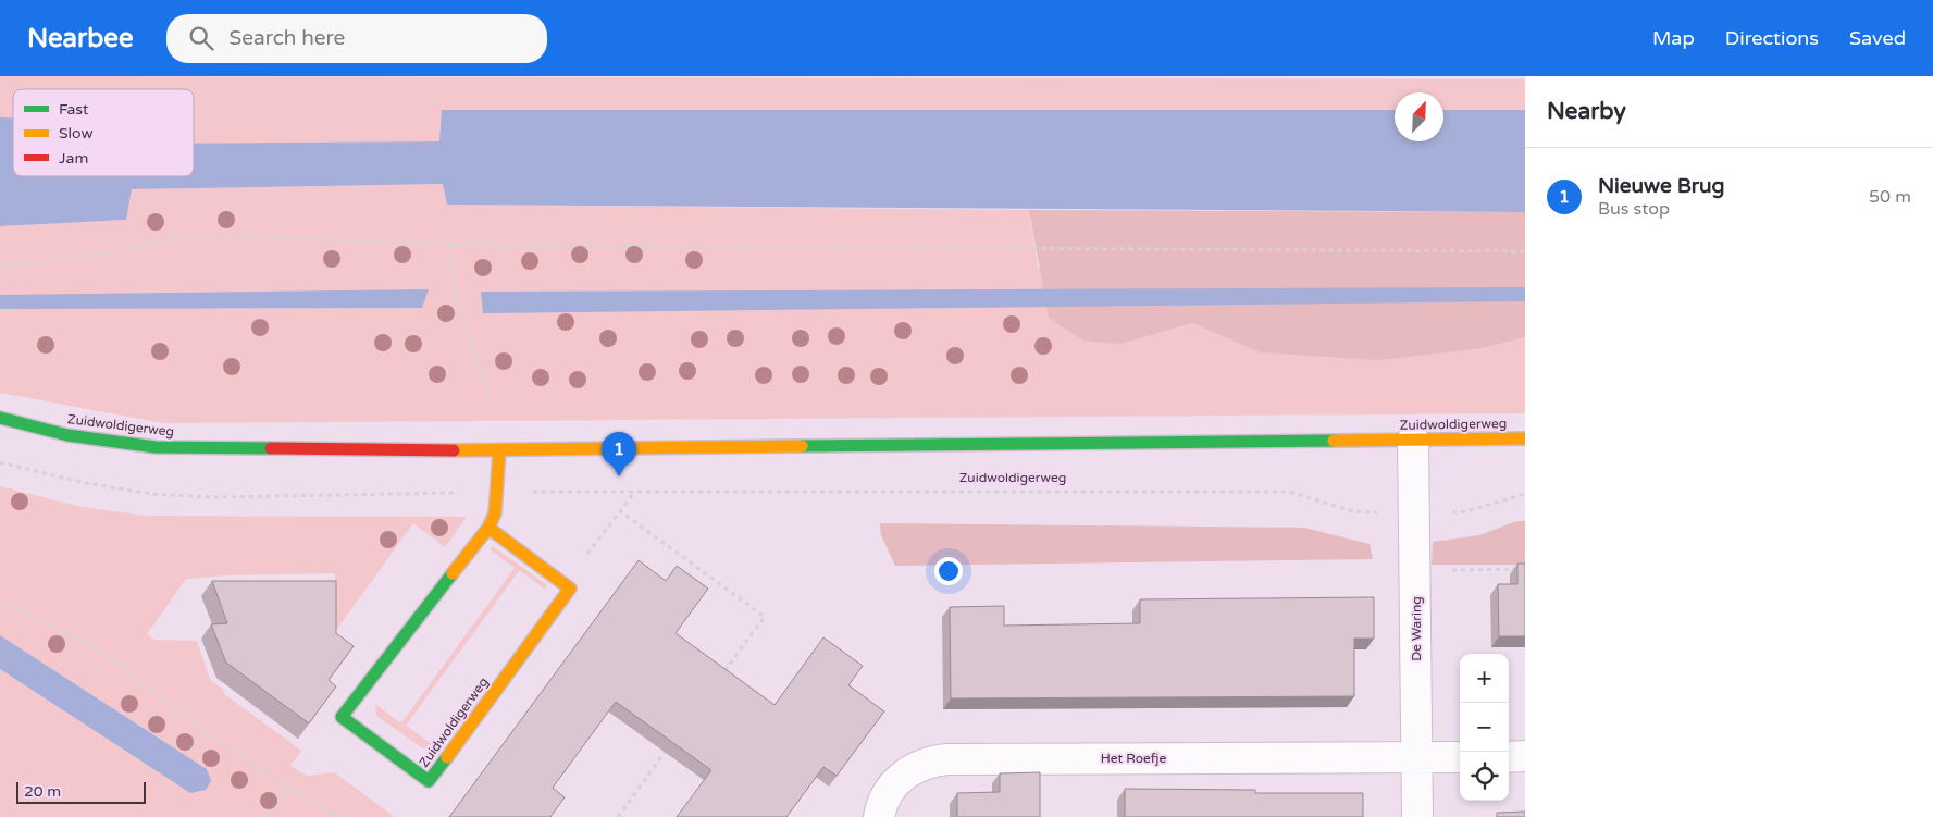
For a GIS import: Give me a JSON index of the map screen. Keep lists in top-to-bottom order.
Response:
{
  "streets": {
    "main road": ["Zuidwoldigerweg"],
    "street": ["De Waring", "Het Roefje"]
  },
  "crossings": [
    ["Zuidwoldigerweg", "De Waring"],
    ["De Waring", "Het Roefje"]
  ],
  "legend": ["Fast", "Slow", "Jam"],
  "scale_bar": "20 m",
  "north": "top right",
  "page": {
    "header": "Nearbee",
    "search": "Search here",
    "nav": ["Map", "Directions", "Saved"],
    "heading": "Nearby",
    "list": [
      {
        "mark": "1",
        "name": "Nieuwe Brug",
        "note": "Bus stop",
        "value": "50 m"
      }
    ],
    "pins": "1",
    "map_buttons": ["+", "−"],
    "scale": "20 m"
  }
}
